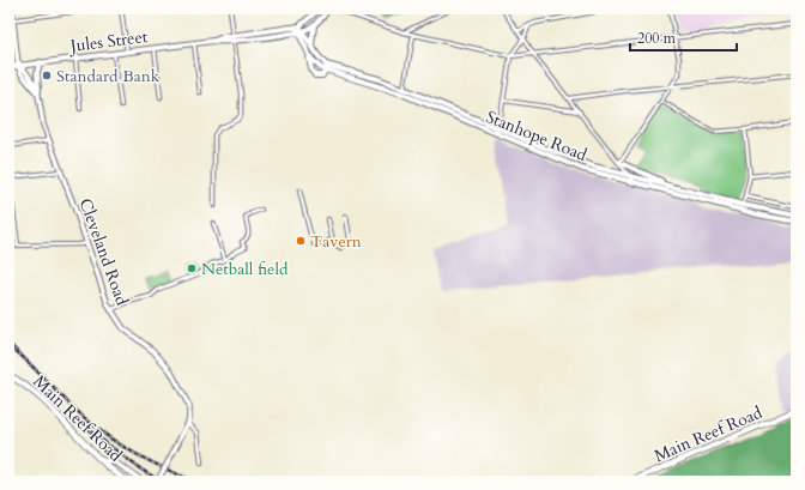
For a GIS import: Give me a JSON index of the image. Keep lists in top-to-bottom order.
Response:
{
  "streets": {
    "main road": ["Jules Street", "Stanhope Road", "Main Reef Road"],
    "street": ["Cleveland Road"]
  },
  "crossings": [
    ["Jules Street", "Stanhope Road"]
  ],
  "places": ["Standard Bank", "Tavern", "Netball field"],
  "scale_bar": "200 m"
}
